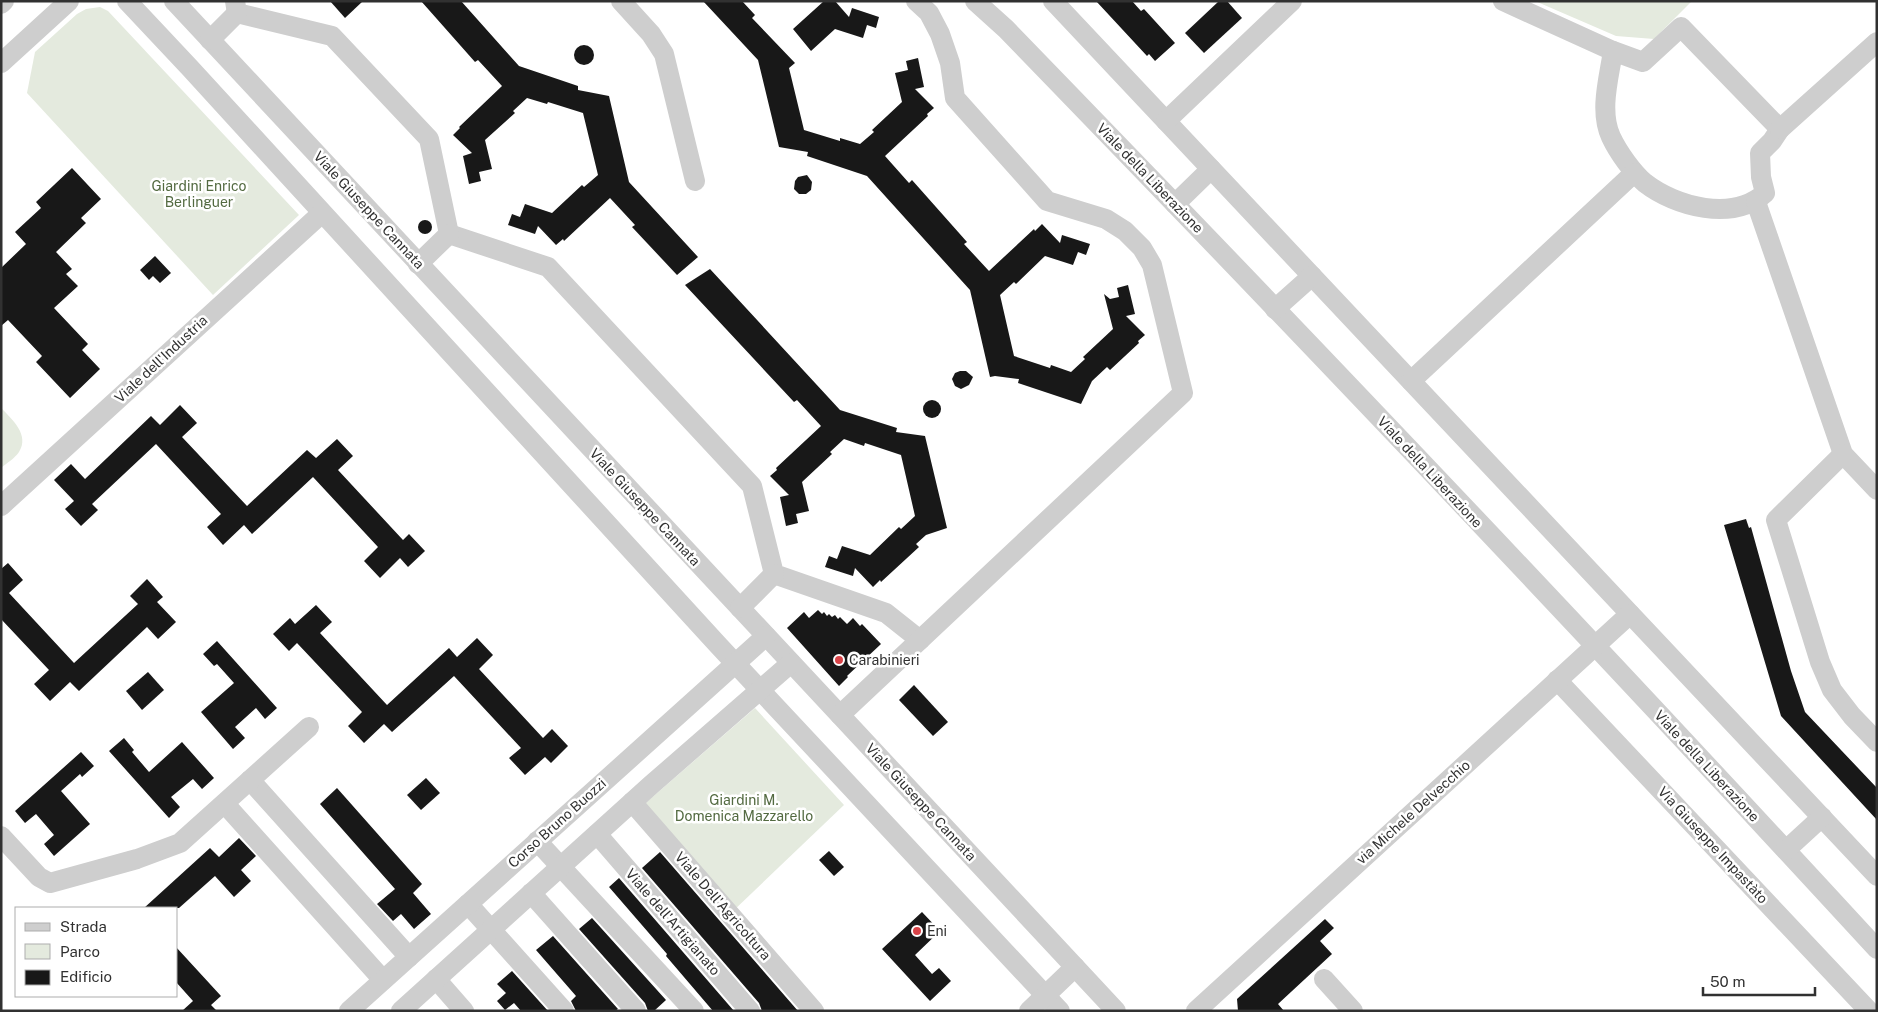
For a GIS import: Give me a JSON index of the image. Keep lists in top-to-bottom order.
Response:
{
  "streets": {
    "street": [
      "Viale della Liberazione",
      "Viale Giuseppe Cannata",
      "Viale dell'Industria",
      "via Michele Delvecchio",
      "Corso Bruno Buozzi",
      "Via Giuseppe Impastàto",
      "Viale Dell'Agricoltura",
      "Viale dell'Artigianato"
    ]
  },
  "crossings": [
    ["Viale della Liberazione", "via Michele Delvecchio"],
    ["Viale Giuseppe Cannata", "Corso Bruno Buozzi"],
    ["via Michele Delvecchio", "Via Giuseppe Impastàto"]
  ],
  "parks": ["Giardini Enrico Berlinguer", "Giardini M. Domenica Mazzarello"],
  "places": ["Carabinieri", "Eni"],
  "legend": ["Strada", "Parco", "Edificio"],
  "scale_bar": "50 m"
}
